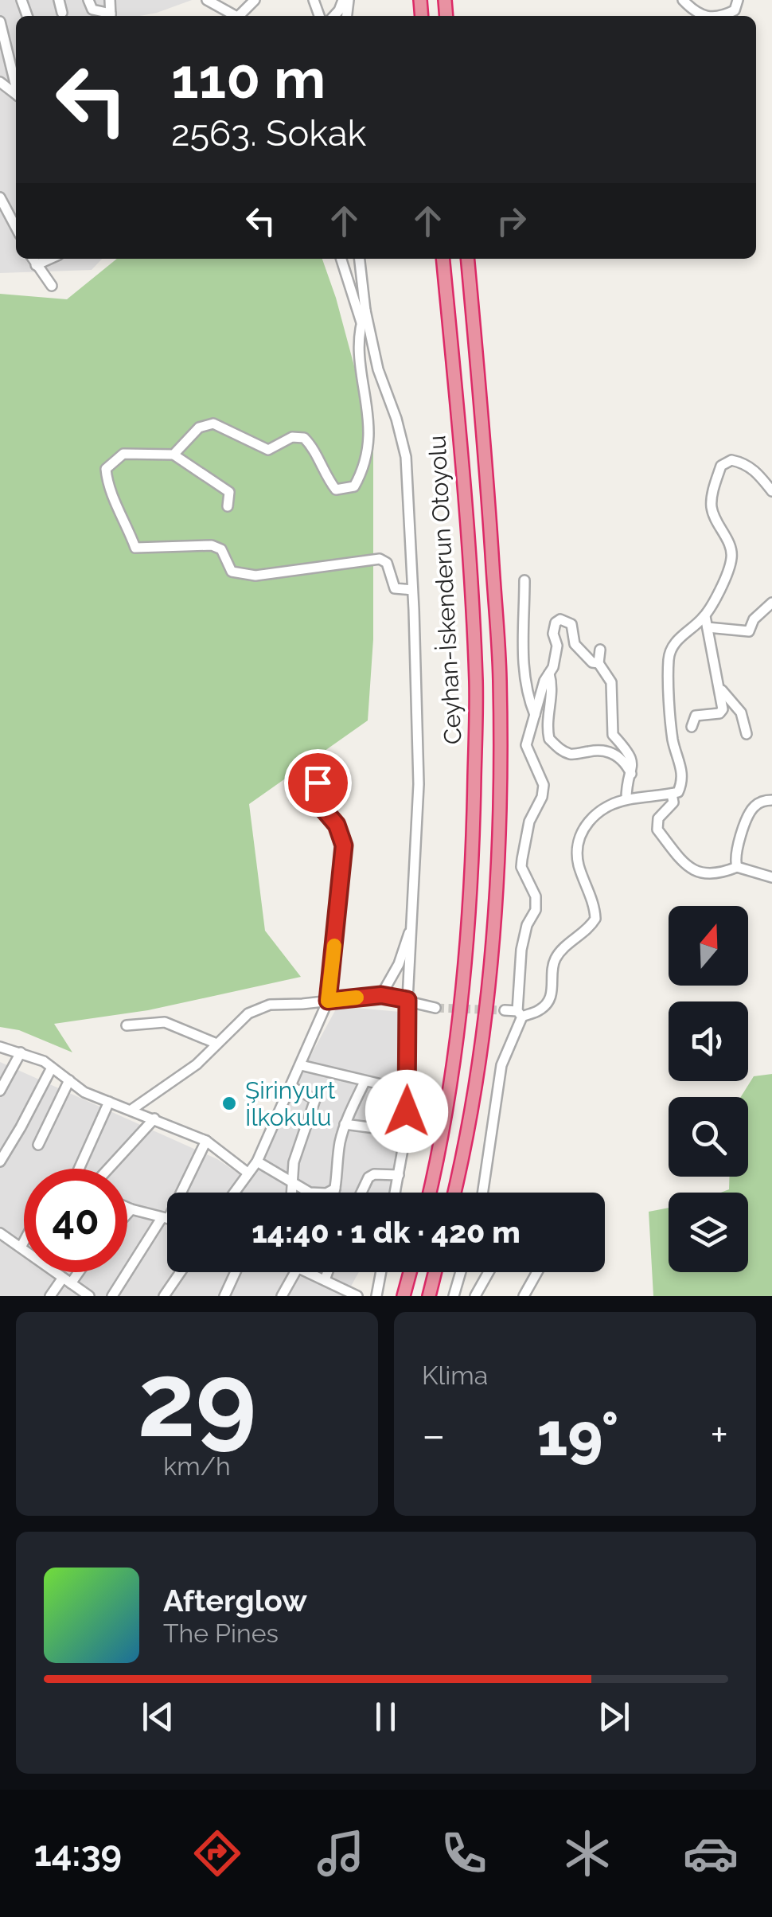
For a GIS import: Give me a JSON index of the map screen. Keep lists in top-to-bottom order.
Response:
{
  "streets": {
    "highway": ["Ceyhan-İskenderun Otoyolu"]
  },
  "places": ["Şirinyurt İlkokulu"],
  "north": "top",
  "page": {
    "turn": ["110 m", "2563. Sokak"],
    "limit": "40",
    "trip": "14:40 · 1 dk · 420 m",
    "tile": [
      ["29", "km/h"],
      "Klima"
    ],
    "heat": ["−", "19°", "+"],
    "song": ["Afterglow", "The Pines"],
    "tabs": "14:39"
  }
}
